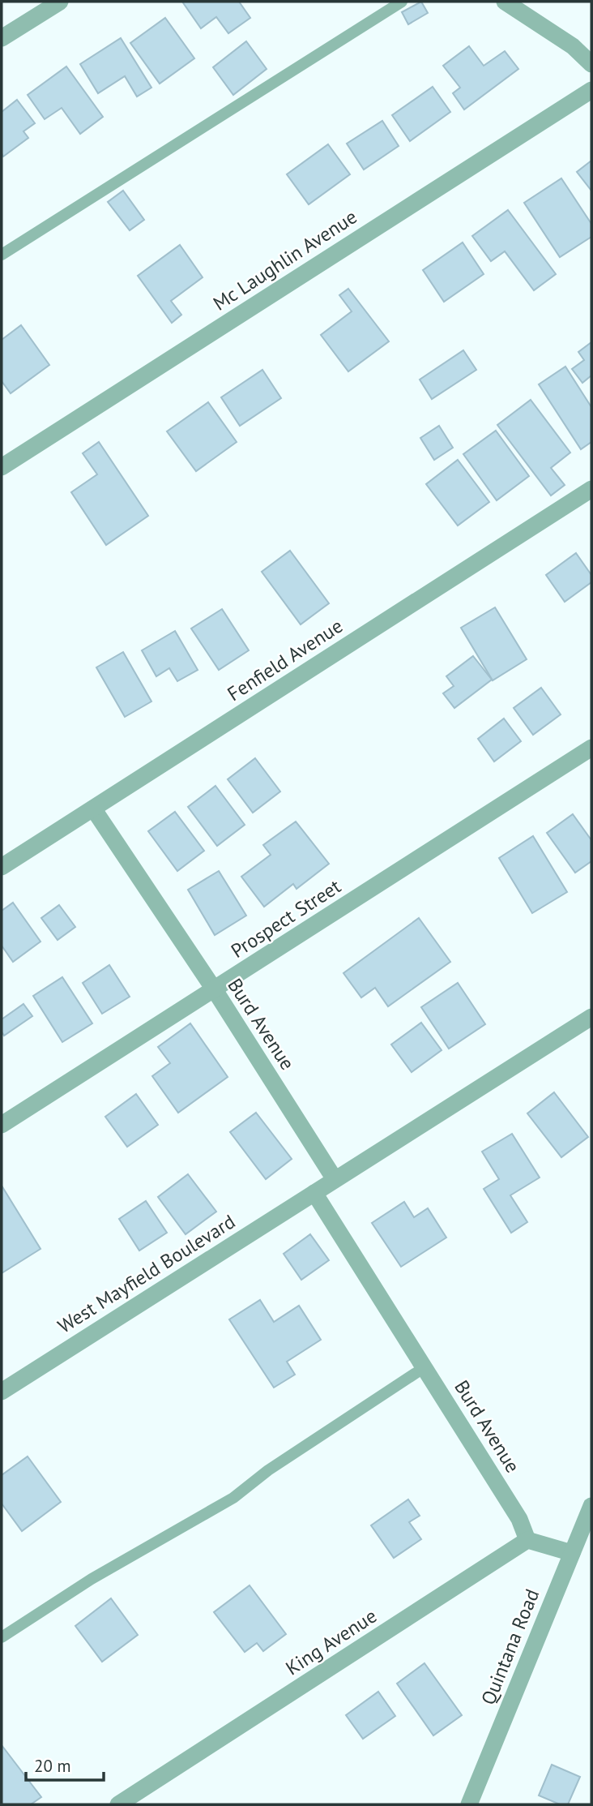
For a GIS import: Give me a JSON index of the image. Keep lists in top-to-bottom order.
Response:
{
  "streets": {
    "street": [
      "Mc Laughlin Avenue",
      "Fenfield Avenue",
      "Prospect Street",
      "Burd Avenue",
      "West Mayfield Boulevard",
      "King Avenue",
      "Quintana Road"
    ]
  },
  "crossings": [
    ["Fenfield Avenue", "Burd Avenue"],
    ["Prospect Street", "Burd Avenue"],
    ["Burd Avenue", "West Mayfield Boulevard"],
    ["Burd Avenue", "King Avenue"]
  ],
  "scale_bar": "20 m"
}
